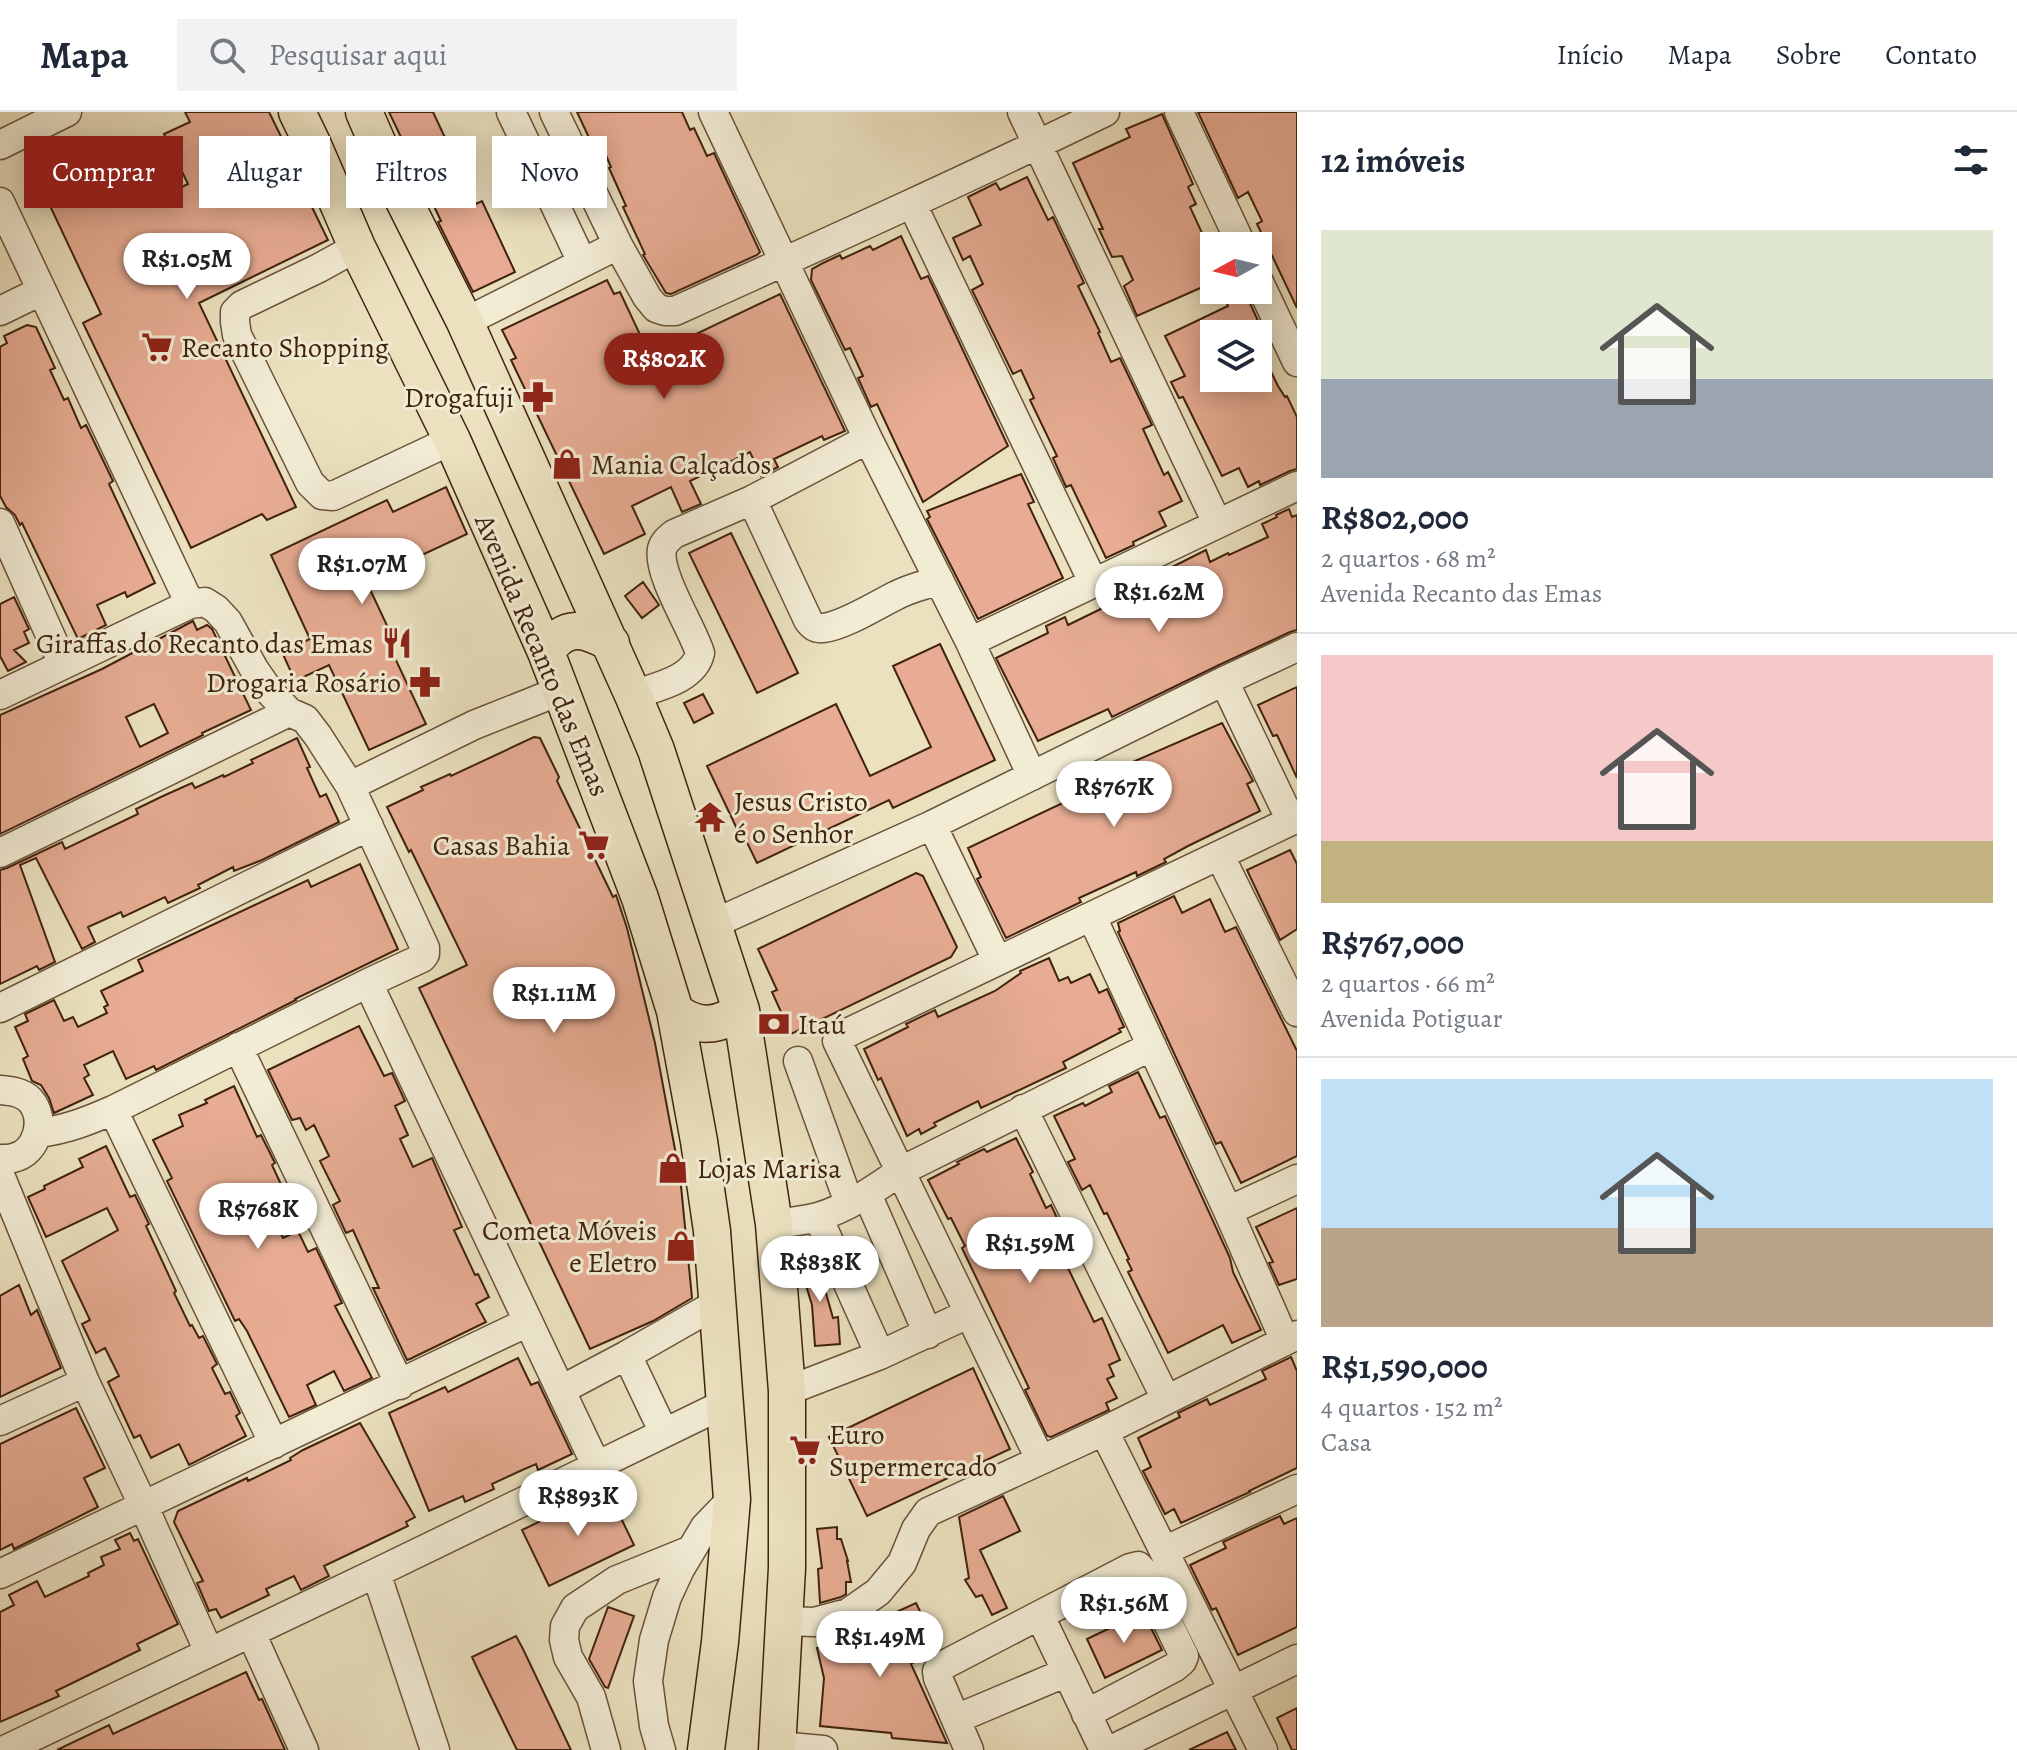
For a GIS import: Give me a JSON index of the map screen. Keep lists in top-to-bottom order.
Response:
{
  "streets": {
    "main road": ["Avenida Recanto das Emas"]
  },
  "places": {
    "supermarket": ["Recanto Shopping", "Casas Bahia", "Euro Supermercado"],
    "pharmacy": ["Drogafuji", "Drogaria Rosário"],
    "shop": ["Mania Calçados", "Lojas Marisa", "Cometa Móveis e Eletro"],
    "restaurant": ["Giraffas do Recanto das Emas"],
    "temple": ["Jesus Cristo é o Senhor"],
    "bank": ["Itaú"]
  },
  "north": "left",
  "page": {
    "header": "Mapa",
    "search": "Pesquisar aqui",
    "nav": [
      "Início",
      "Mapa",
      "Sobre",
      "Contato"
    ],
    "heading": "12 imóveis",
    "chip": [
      "Comprar",
      "Alugar",
      "Filtros",
      "Novo"
    ],
    "list": [
      {
        "name": "R$802,000",
        "note": "2 quartos · 68 m² · Avenida Recanto das Emas"
      },
      {
        "name": "R$767,000",
        "note": "2 quartos · 66 m² · Avenida Potiguar"
      },
      {
        "name": "R$1,590,000",
        "note": "4 quartos · 152 m² · Casa"
      }
    ],
    "price": [
      "R$1.05M",
      "R$802K",
      "R$1.07M",
      "R$1.62M",
      "R$767K",
      "R$1.11M",
      "R$768K",
      "R$1.59M",
      "R$838K",
      "R$893K",
      "R$1.56M",
      "R$1.49M"
    ]
  }
}
